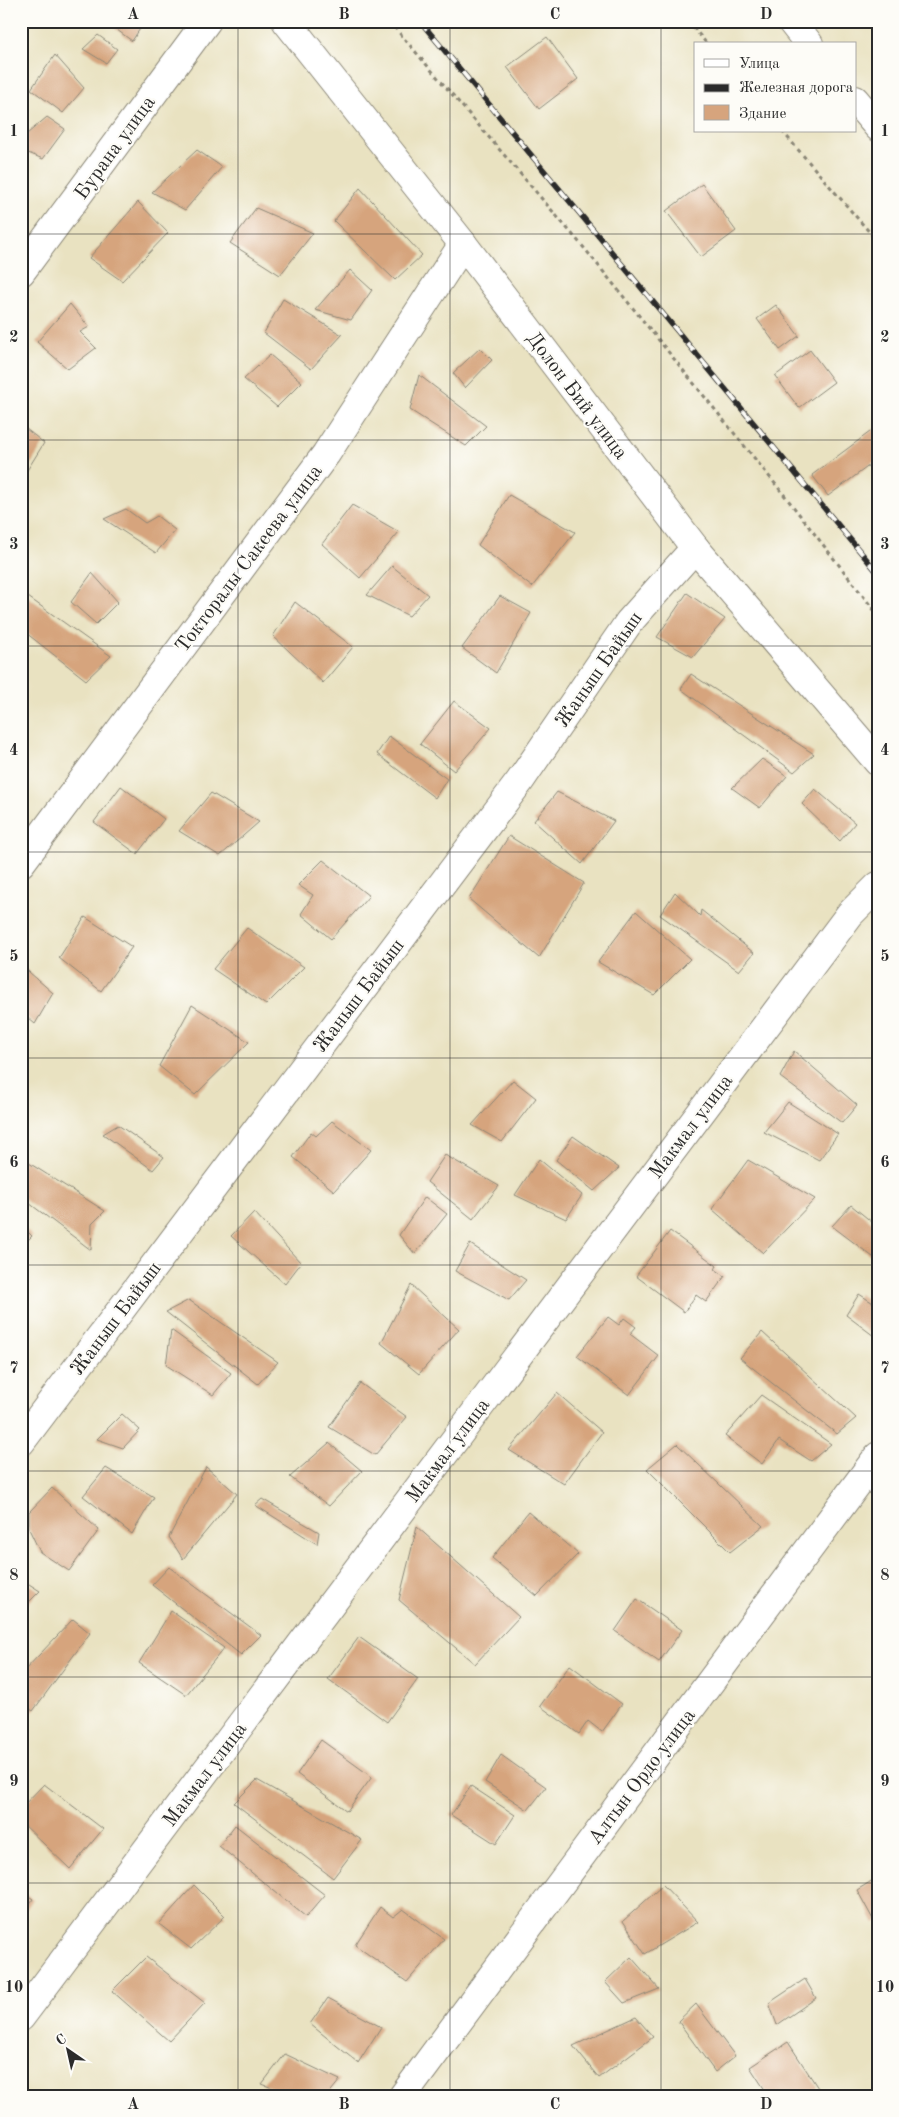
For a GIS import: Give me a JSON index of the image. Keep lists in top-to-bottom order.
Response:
{
  "streets": {
    "street": [
      "Бурана улица",
      "Долон Бий улица",
      "Токторалы Сакеева улица",
      "Жаныш Байыш",
      "Макмал улица",
      "Алтын Ордо улица"
    ]
  },
  "crossings": [
    ["Долон Бий улица", "Токторалы Сакеева улица"],
    ["Долон Бий улица", "Жаныш Байыш"]
  ],
  "legend": ["Улица", "Железная дорога", "Здание"],
  "north": "top left",
  "grid": {
    "columns": [
      "A",
      "B",
      "C",
      "D"
    ],
    "rows": [
      "1",
      "2",
      "3",
      "4",
      "5",
      "6",
      "7",
      "8",
      "9",
      "10"
    ]
  }
}
